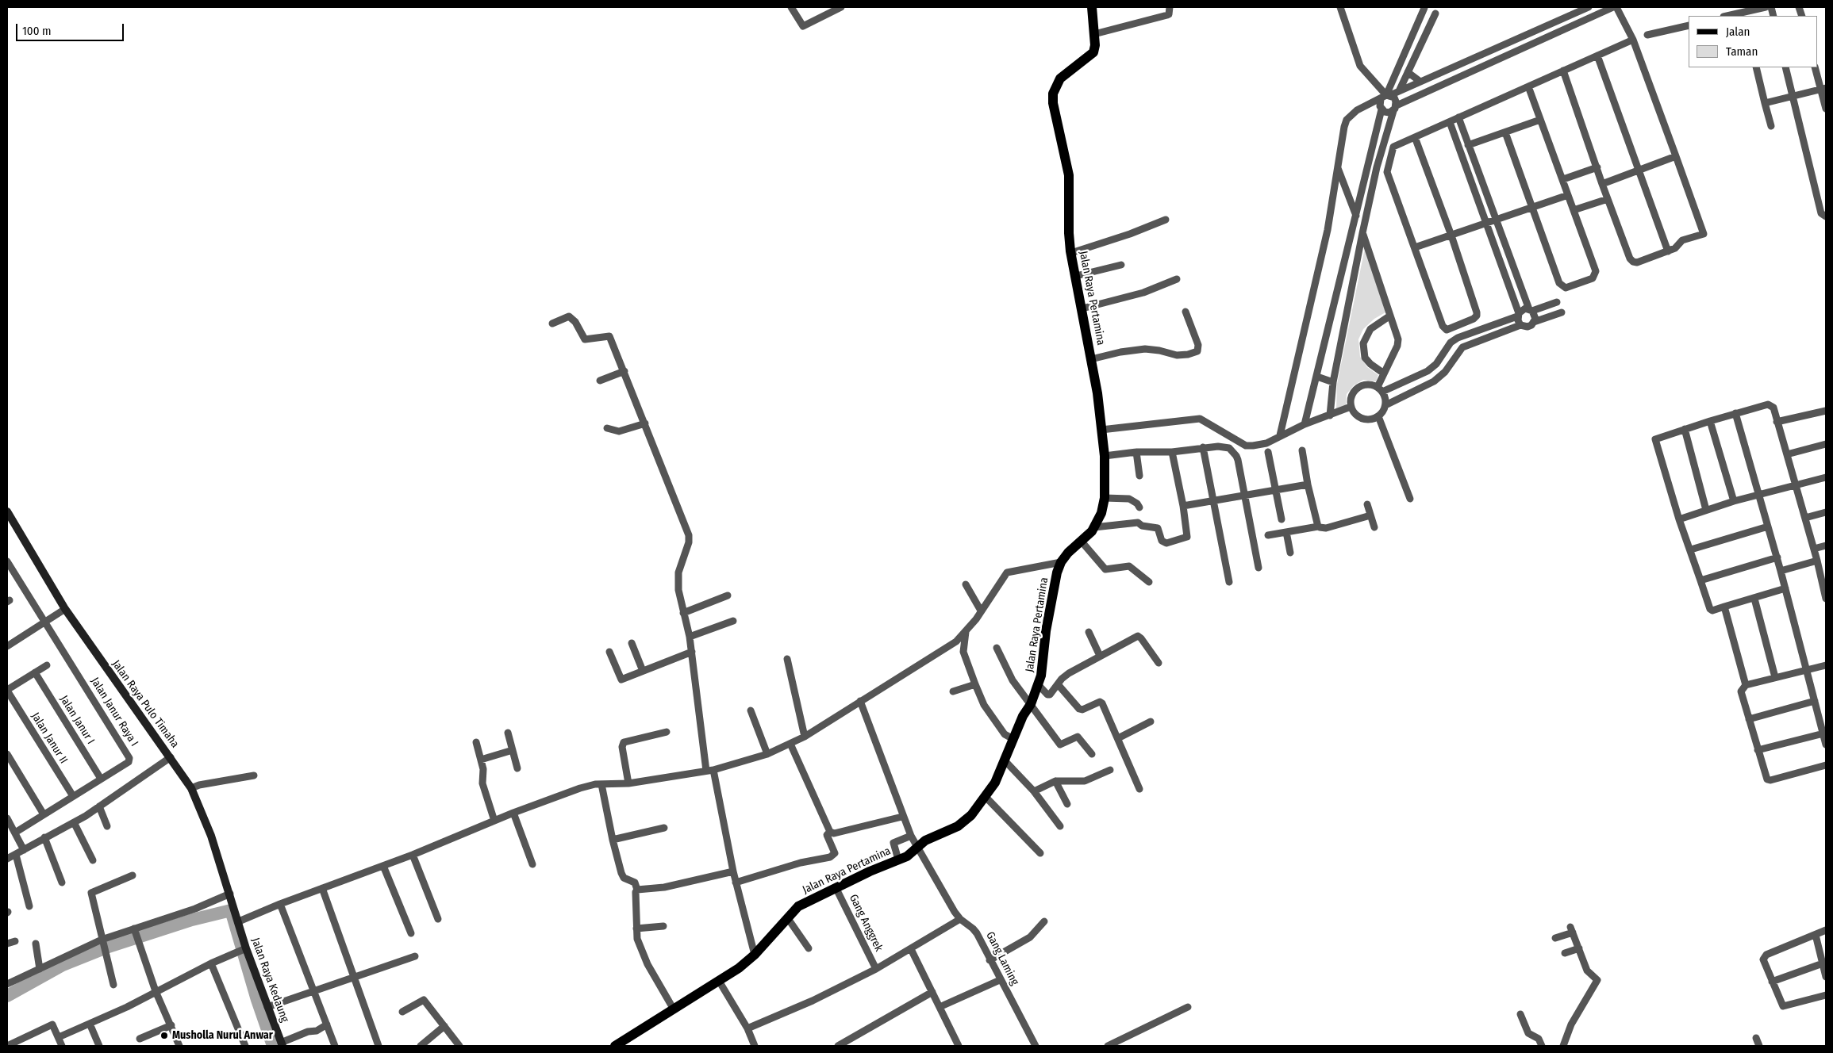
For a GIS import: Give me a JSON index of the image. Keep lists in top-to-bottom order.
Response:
{
  "streets": {
    "main road": ["Jalan Raya Pertamina"],
    "street": [
      "Jalan Raya Pulo Timaha",
      "Jalan Janur Raya I",
      "Jalan Janur I",
      "Jalan Janur II",
      "Gang Anggrek",
      "Gang Laming",
      "Jalan Raya Kedaung"
    ]
  },
  "crossings": [
    ["Jalan Raya Pertamina", "Gang Anggrek"],
    ["Jalan Raya Pertamina", "Gang Laming"],
    ["Jalan Raya Pulo Timaha", "Jalan Raya Kedaung"],
    ["Jalan Janur Raya I", "Jalan Janur I"],
    ["Jalan Janur Raya I", "Jalan Janur II"]
  ],
  "places": ["Musholla Nurul Anwar"],
  "legend": ["Jalan", "Taman"],
  "scale_bar": "100 m"
}
